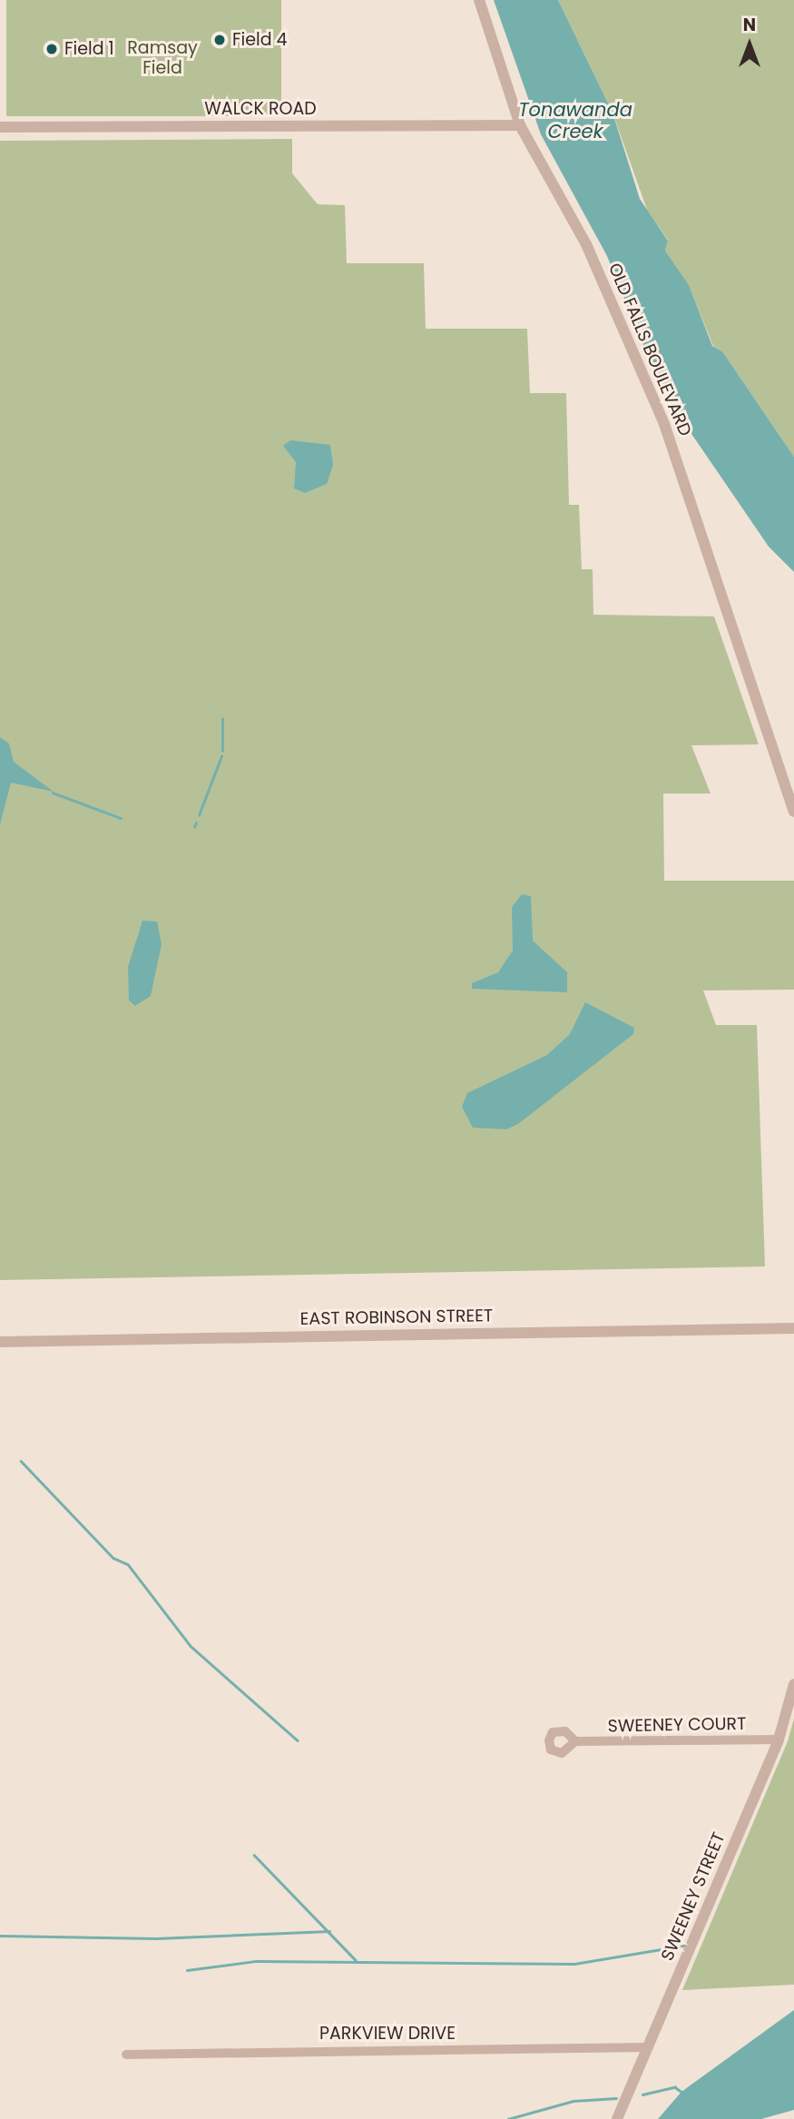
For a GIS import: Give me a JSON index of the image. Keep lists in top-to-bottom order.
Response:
{
  "streets": {
    "street": [
      "WALCK ROAD",
      "OLD FALLS BOULEVARD",
      "EAST ROBINSON STREET",
      "SWEENEY COURT",
      "SWEENEY STREET",
      "PARKVIEW DRIVE"
    ]
  },
  "crossings": [
    ["WALCK ROAD", "OLD FALLS BOULEVARD"],
    ["SWEENEY COURT", "SWEENEY STREET"],
    ["SWEENEY STREET", "PARKVIEW DRIVE"]
  ],
  "water": ["Tonawanda Creek"],
  "parks": ["Ramsay Field"],
  "places": ["Field 4", "Field 1"],
  "north": "top"
}
